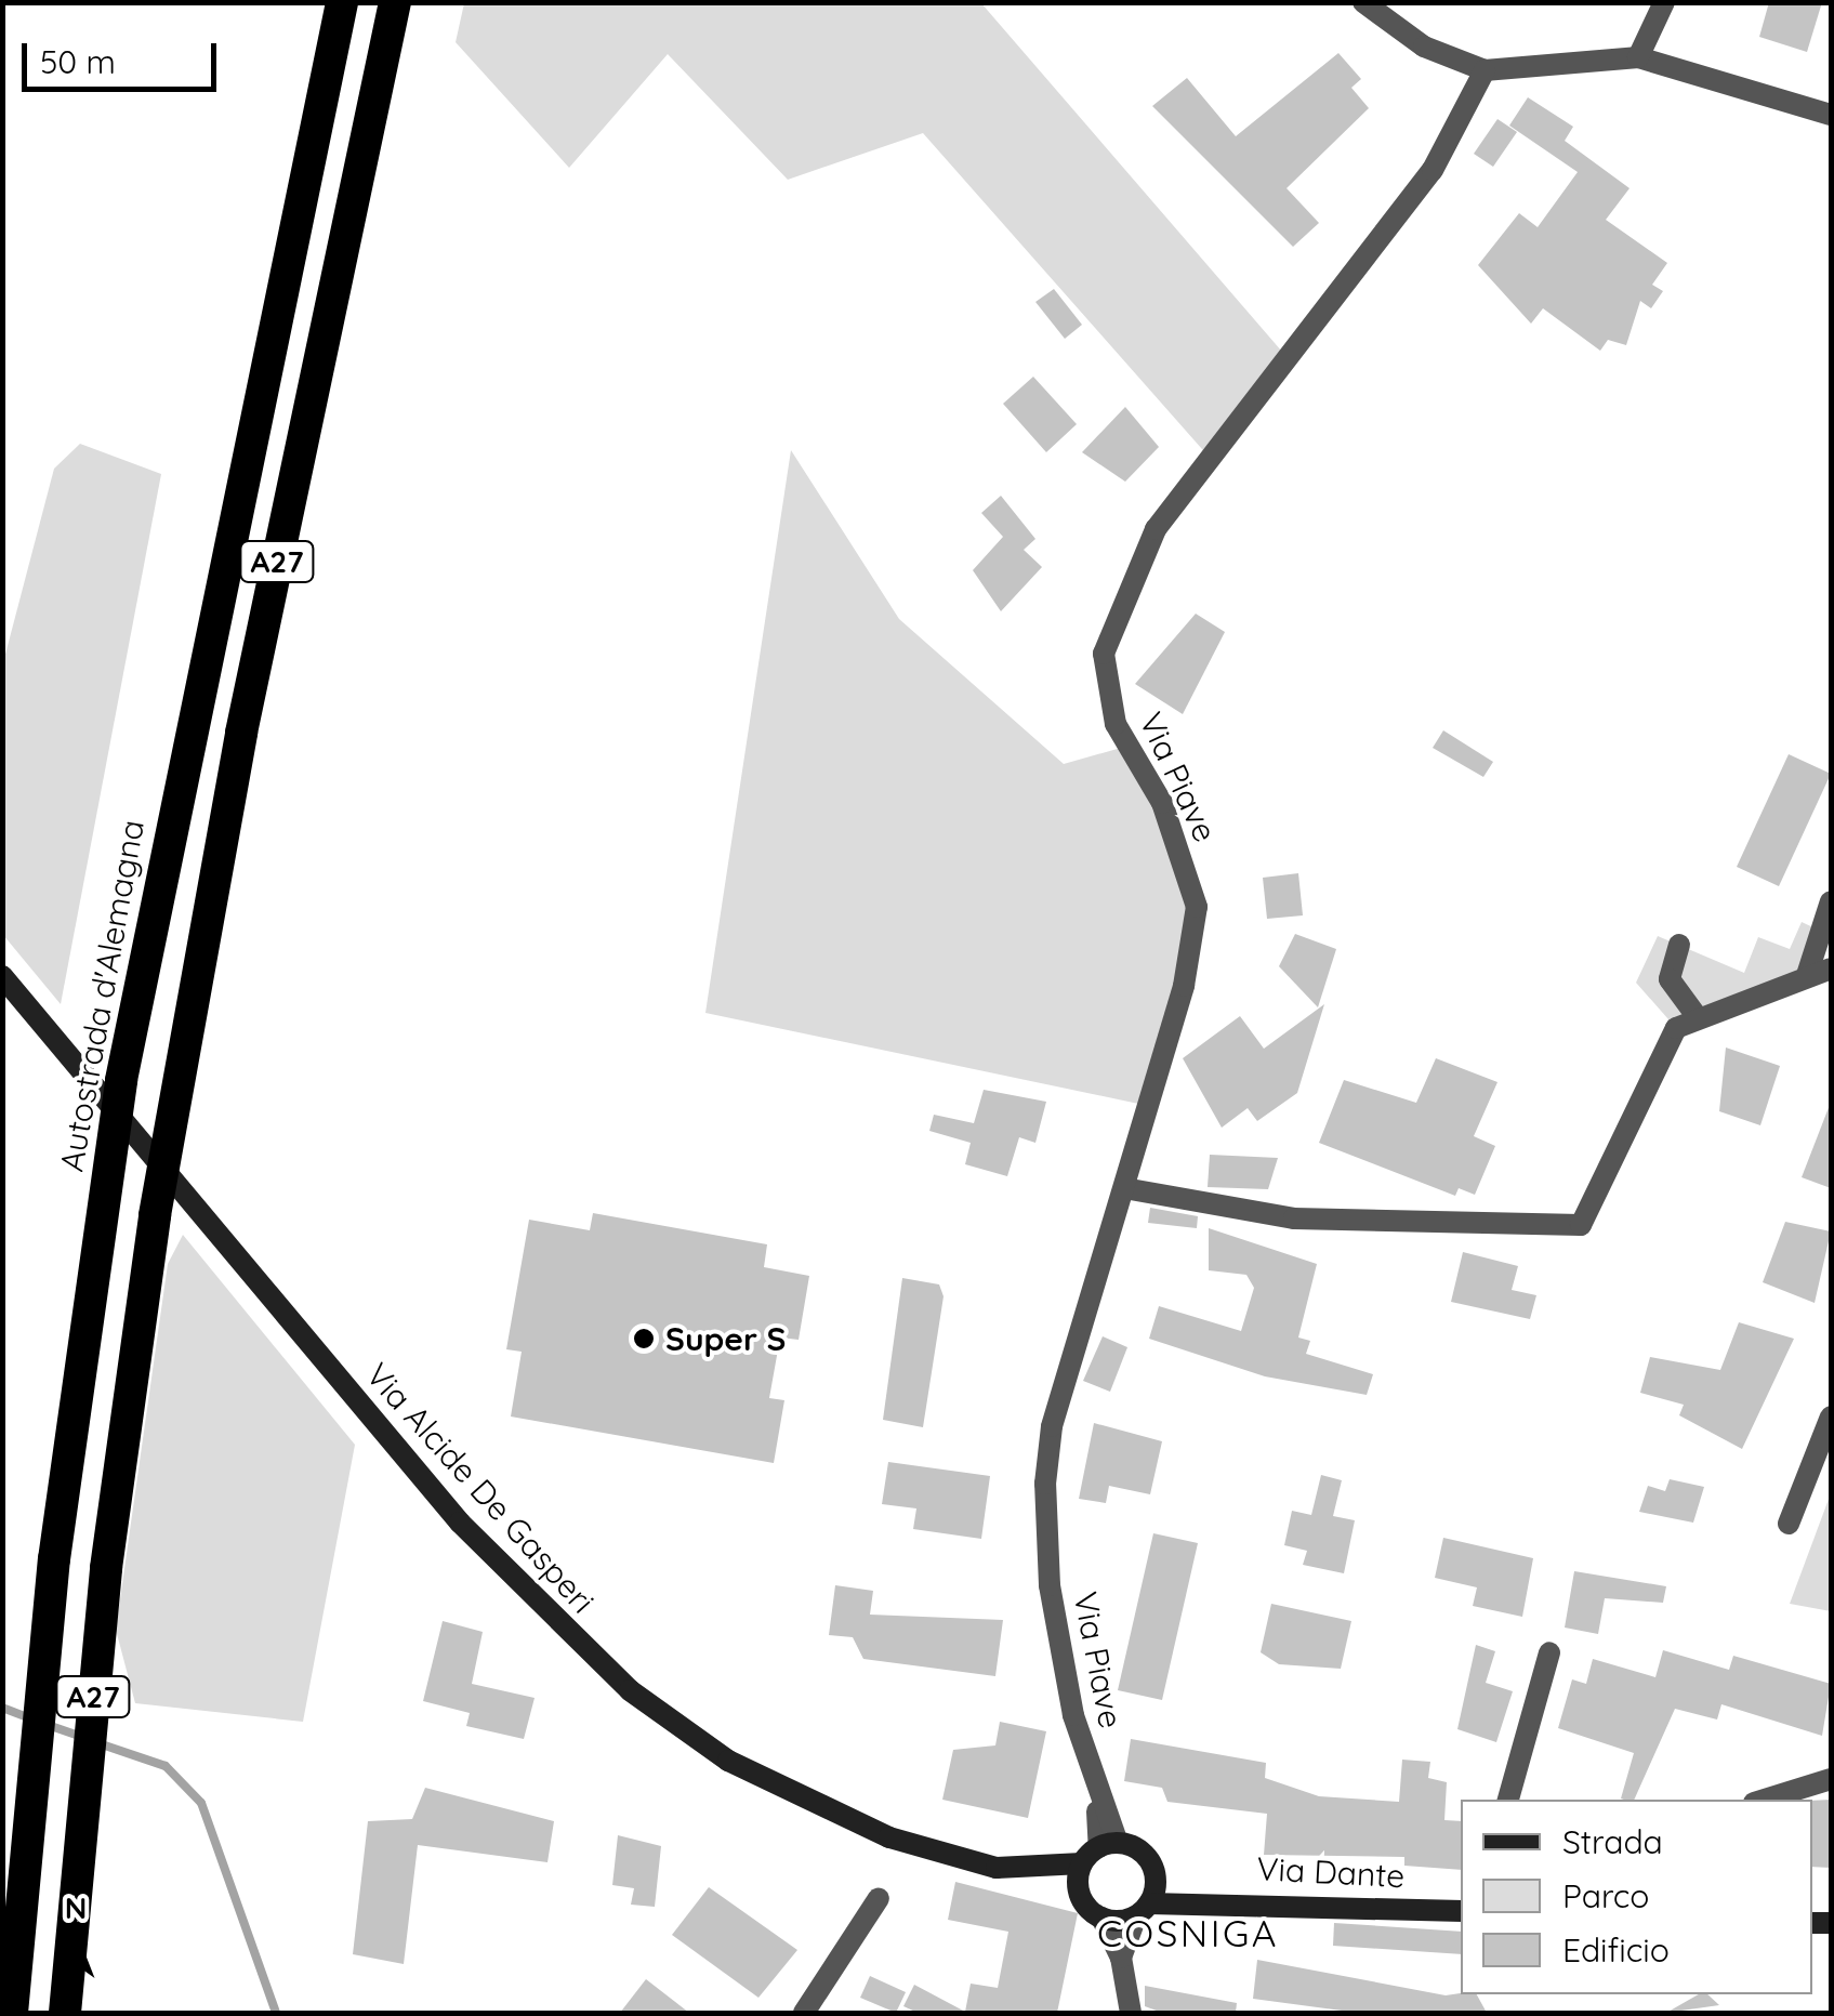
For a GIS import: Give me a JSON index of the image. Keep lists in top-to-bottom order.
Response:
{
  "streets": {
    "highway": ["A27", "Autostrada d'Alemagna"],
    "street": ["Via Piave", "Via Alcide De Gasperi", "Via Dante"]
  },
  "crossings": [
    ["Via Piave", "Via Alcide De Gasperi"],
    ["Via Piave", "Via Dante"],
    ["Via Alcide De Gasperi", "Via Dante"]
  ],
  "districts": ["COSNIGA"],
  "places": ["Super S"],
  "legend": ["Strada", "Parco", "Edificio"],
  "scale_bar": "50 m",
  "north": "top"
}
